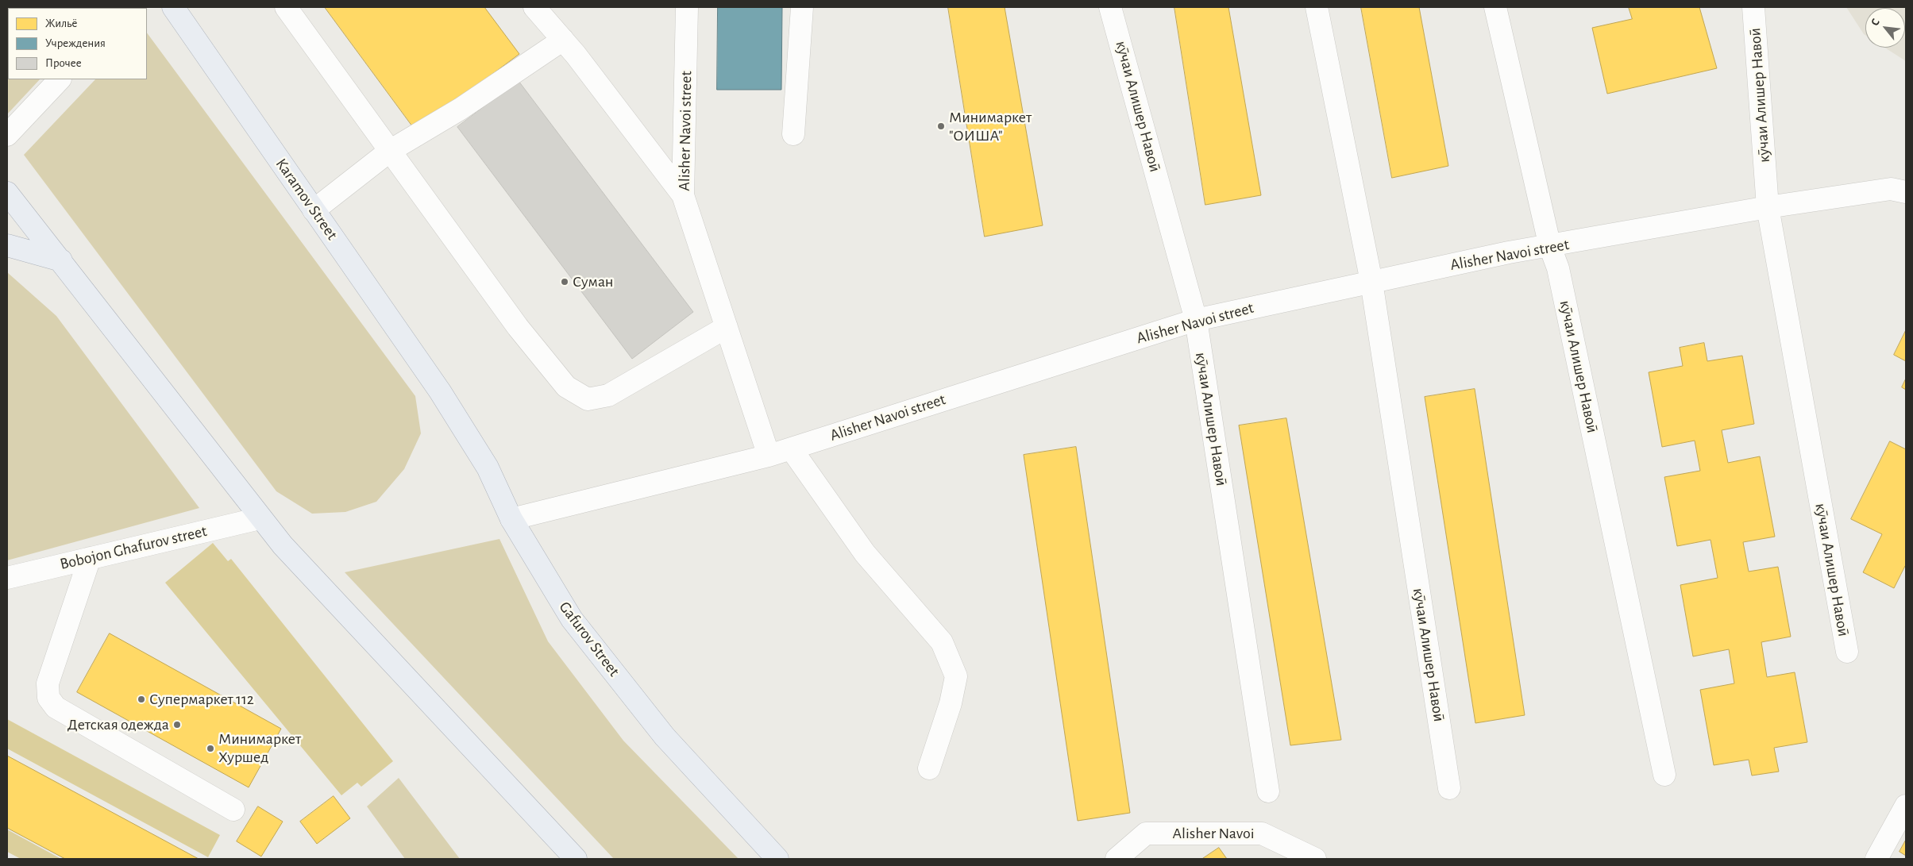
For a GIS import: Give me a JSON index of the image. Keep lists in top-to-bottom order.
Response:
{
  "streets": {
    "main road": ["Karamov Street", "Gafurov Street"],
    "street": [
      "кӯчаи Алишер Навоӣ",
      "Alisher Navoi street",
      "Bobojon Ghafurov street",
      "Alisher Navoi"
    ]
  },
  "crossings": [
    ["кӯчаи Алишер Навоӣ", "Alisher Navoi street"],
    ["Alisher Navoi street", "Gafurov Street"],
    ["Karamov Street", "Gafurov Street"]
  ],
  "places": [
    "Минимаркет \"ОИША\"",
    "Суман",
    "Супермаркет 112",
    "Детская одежда",
    "Минимаркет Хуршед"
  ],
  "legend": ["Жильё", "Учреждения", "Прочее"],
  "north": "top left"
}
